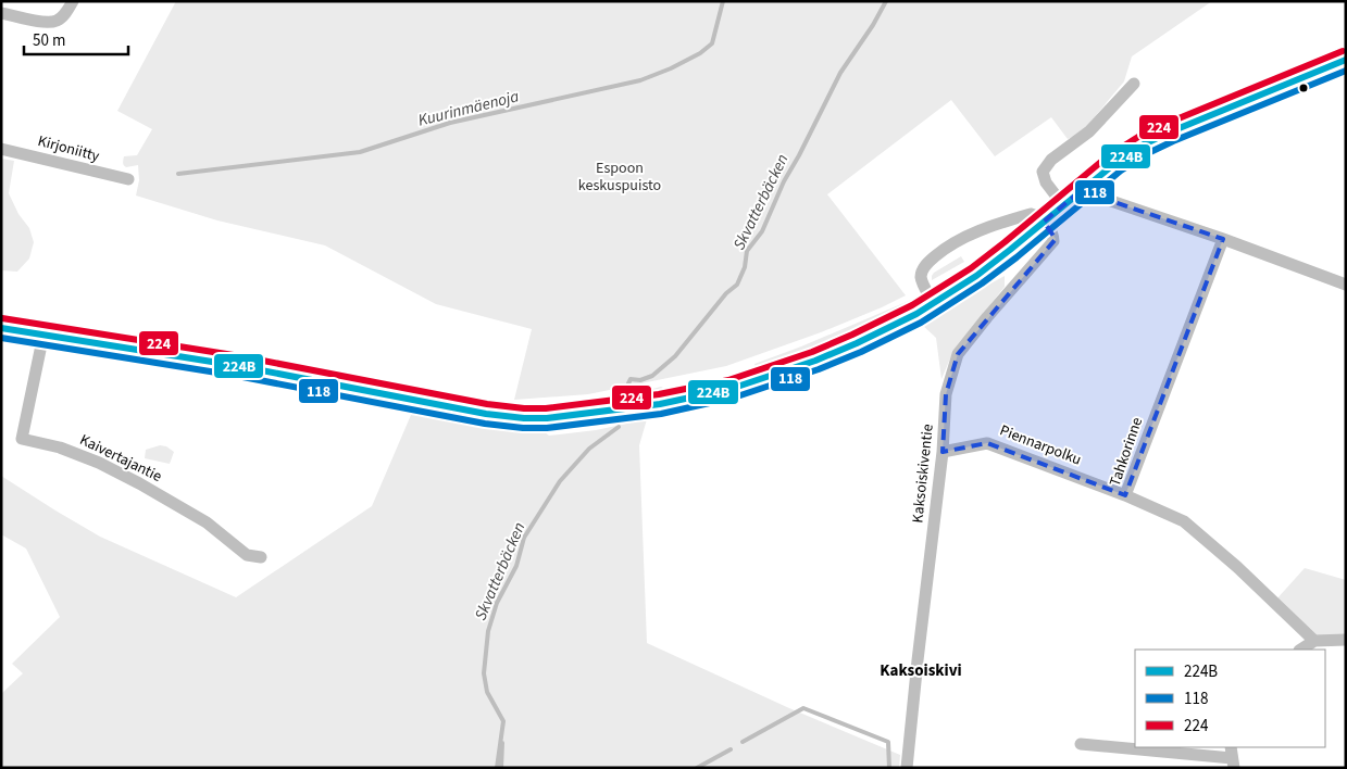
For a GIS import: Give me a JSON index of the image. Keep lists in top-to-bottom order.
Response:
{
  "streets": {
    "street": [
      "Kirjoniitty",
      "Piennarpolku",
      "Tahkorinne",
      "Kaivertajantie",
      "Kaksoiskiventie"
    ]
  },
  "crossings": [
    ["Piennarpolku", "Tahkorinne"],
    ["Piennarpolku", "Kaksoiskiventie"]
  ],
  "districts": ["Kaksoiskivi"],
  "water": ["Kuurinmäenoja", "Skvatterbäcken"],
  "parks": ["Espoon keskuspuisto"],
  "lines": ["transit line 224", "transit line 224B", "transit line 118"],
  "legend": ["224B", "118", "224"],
  "scale_bar": "50 m"
}
